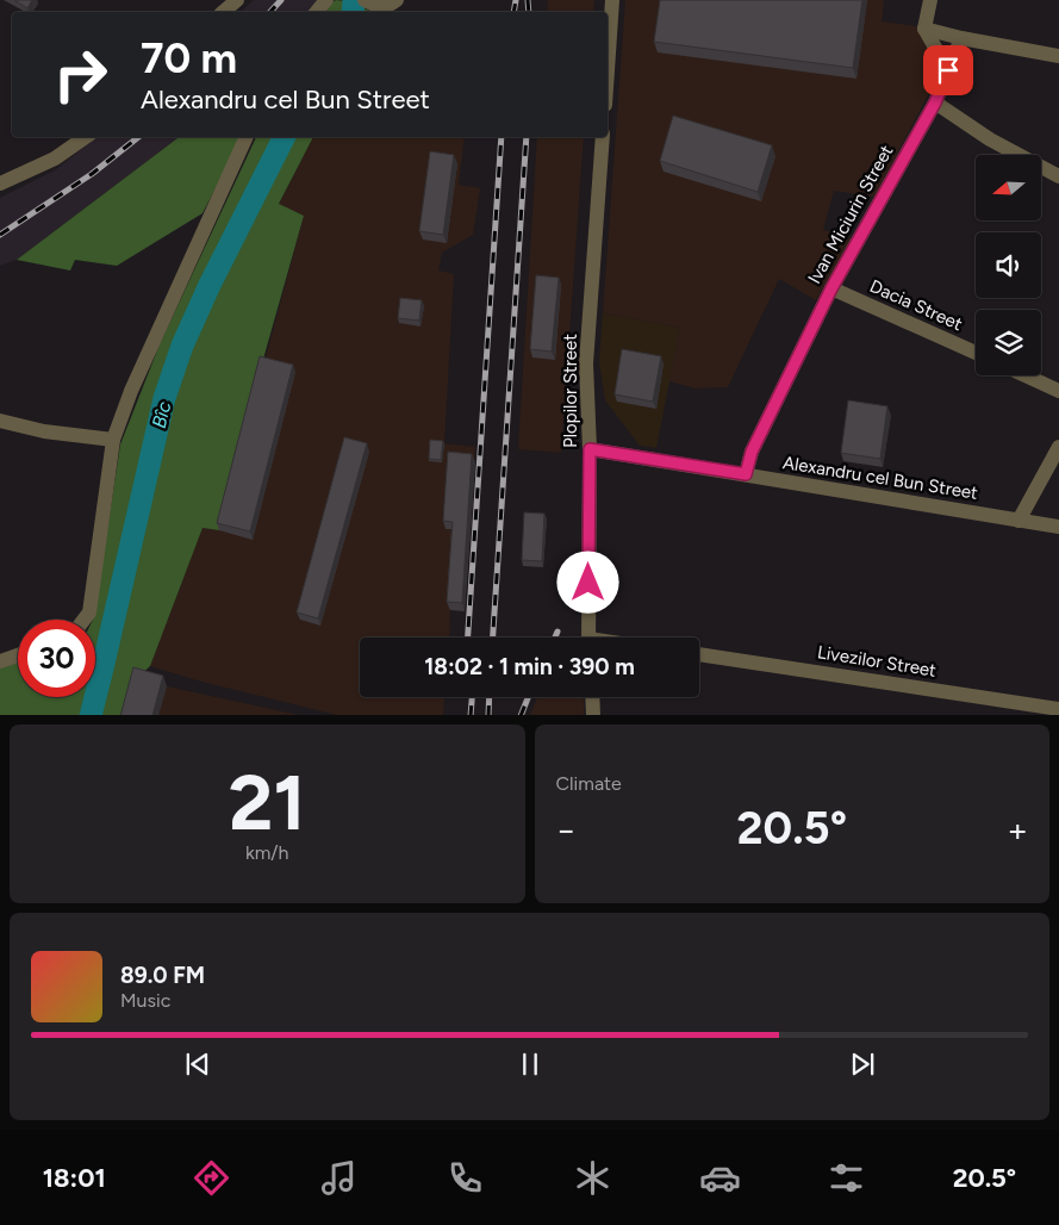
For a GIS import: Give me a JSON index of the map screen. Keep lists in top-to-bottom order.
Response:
{
  "streets": {
    "street": [
      "Ivan Miciurin Street",
      "Dacia Street",
      "Plopilor Street",
      "Alexandru cel Bun Street",
      "Livezilor Street"
    ]
  },
  "crossings": [
    ["Ivan Miciurin Street", "Dacia Street"],
    ["Ivan Miciurin Street", "Alexandru cel Bun Street"],
    ["Plopilor Street", "Alexandru cel Bun Street"]
  ],
  "water": ["Bîc"],
  "north": "left",
  "page": {
    "turn": ["70 m", "Alexandru cel Bun Street"],
    "limit": "30",
    "trip": "18:02 · 1 min · 390 m",
    "tile": [
      ["21", "km/h"],
      "Climate"
    ],
    "heat": ["−", "20.5°", "+"],
    "song": ["89.0 FM", "Music"],
    "tabs": ["18:01", "20.5°"]
  }
}
